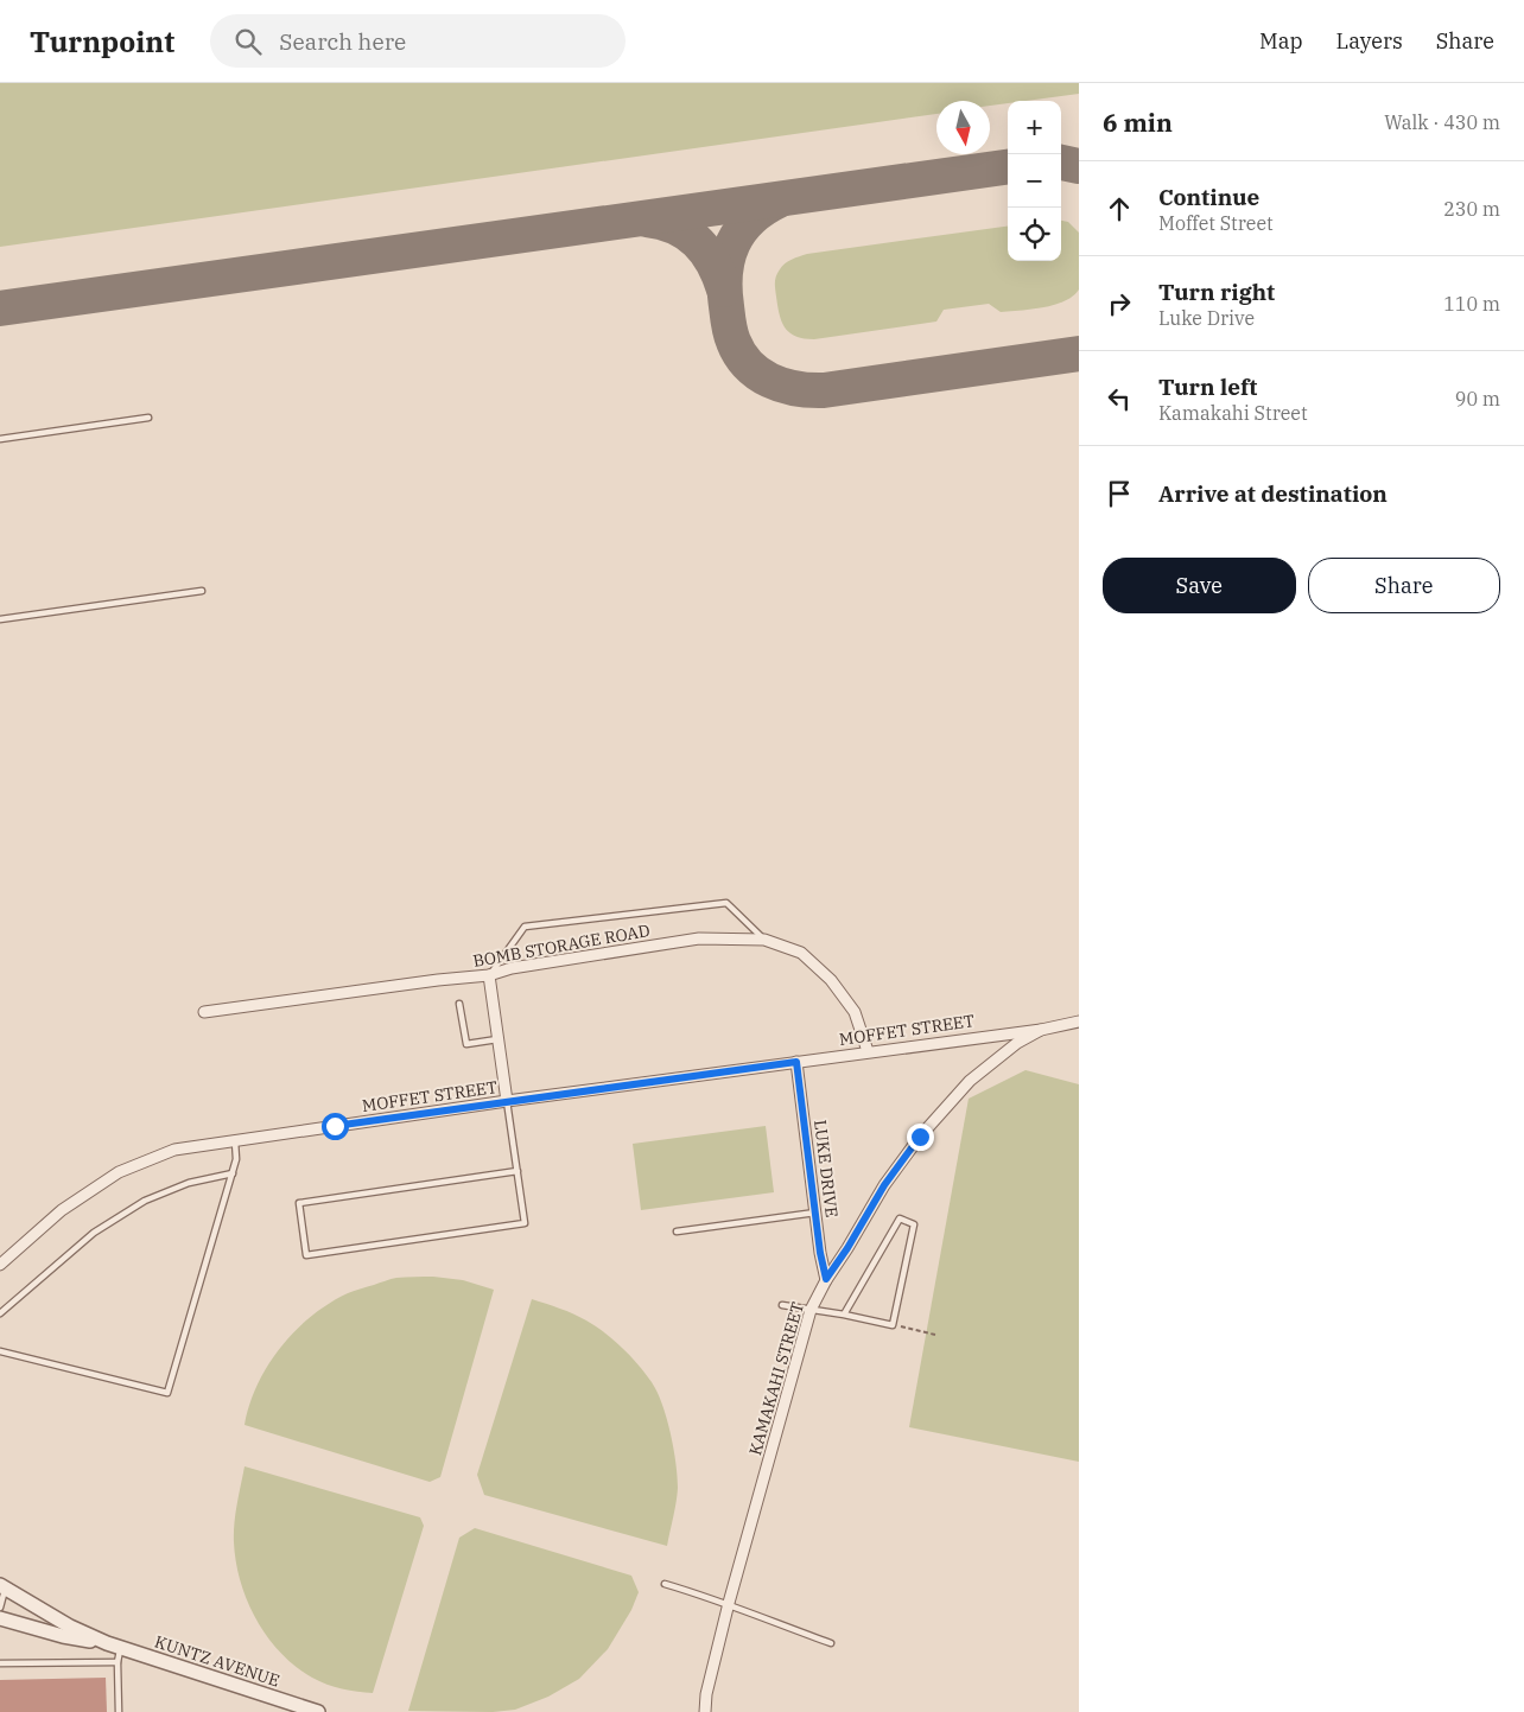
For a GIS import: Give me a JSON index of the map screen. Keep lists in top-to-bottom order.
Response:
{
  "streets": {
    "street": [
      "BOMB STORAGE ROAD",
      "MOFFET STREET",
      "LUKE DRIVE",
      "KAMAKAHI STREET",
      "KUNTZ AVENUE"
    ]
  },
  "crossings": [
    ["BOMB STORAGE ROAD", "MOFFET STREET"],
    ["MOFFET STREET", "LUKE DRIVE"],
    ["MOFFET STREET", "KAMAKAHI STREET"],
    ["LUKE DRIVE", "KAMAKAHI STREET"]
  ],
  "north": "bottom",
  "page": {
    "header": "Turnpoint",
    "search": "Search here",
    "nav": ["Map", "Layers", "Share"],
    "heading": ["6 min", "Walk · 430 m"],
    "map_buttons": ["+", "−"],
    "list": [
      ["Continue", "Moffet Street", "230 m"],
      ["Turn right", "Luke Drive", "110 m"],
      ["Turn left", "Kamakahi Street", "90 m"],
      "Arrive at destination"
    ],
    "buttons": ["Save", "Share"]
  }
}
